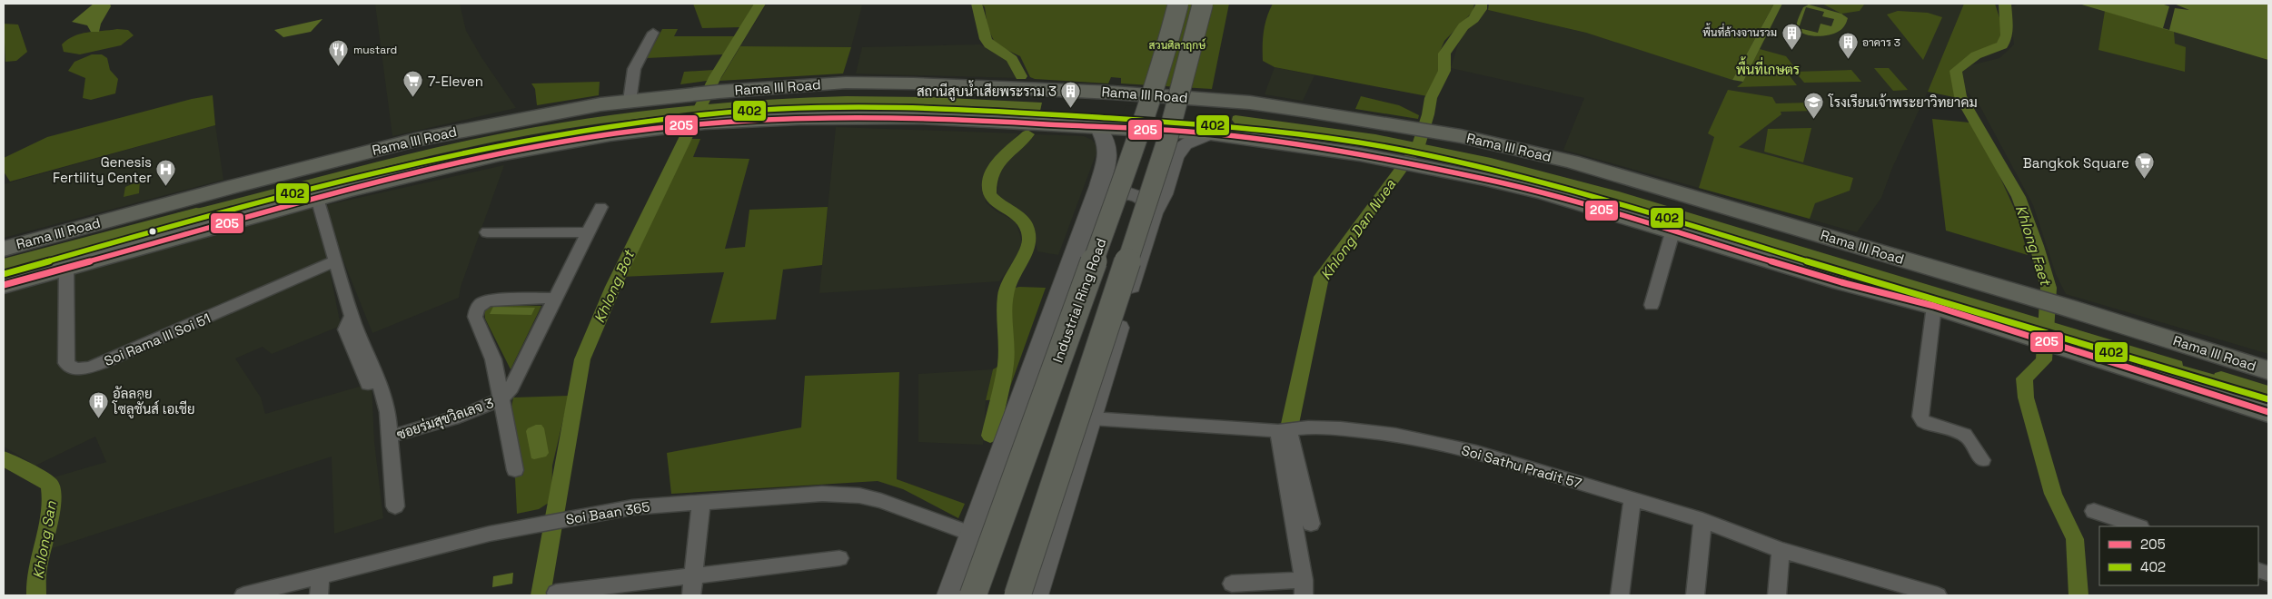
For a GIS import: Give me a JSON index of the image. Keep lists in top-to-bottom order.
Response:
{
  "streets": {
    "main road": ["Rama III Road", "Industrial Ring Road"],
    "street": [
      "Soi Rama III Soi 51",
      "ซอยร่มสุขวิลเลจ 3",
      "Soi Sathu Pradit 57",
      "Soi Baan 365"
    ]
  },
  "crossings": [
    ["Industrial Ring Road", "Soi Baan 365"]
  ],
  "water": [
    "Khlong Dan Nuea",
    "Khlong Faet",
    "Khlong Bot",
    "Khlong San"
  ],
  "parks": ["สวนศิลาฤกษ์", "พื้นที่เกษตร"],
  "places": {
    "building": [
      "พื้นที่ล้างจานรวม",
      "อาคาร 3",
      "สถานีสูบน้ำเสียพระราม 3",
      "อัลลอย โซลูชั่นส์ เอเชีย"
    ],
    "restaurant": ["mustard"],
    "supermarket": ["7-Eleven", "Bangkok Square"],
    "school or university": ["โรงเรียนเจ้าพระยาวิทยาคม"],
    "hospital": ["Genesis Fertility Center"]
  },
  "lines": ["transit line 402", "transit line 205"],
  "legend": ["205", "402"]
}
